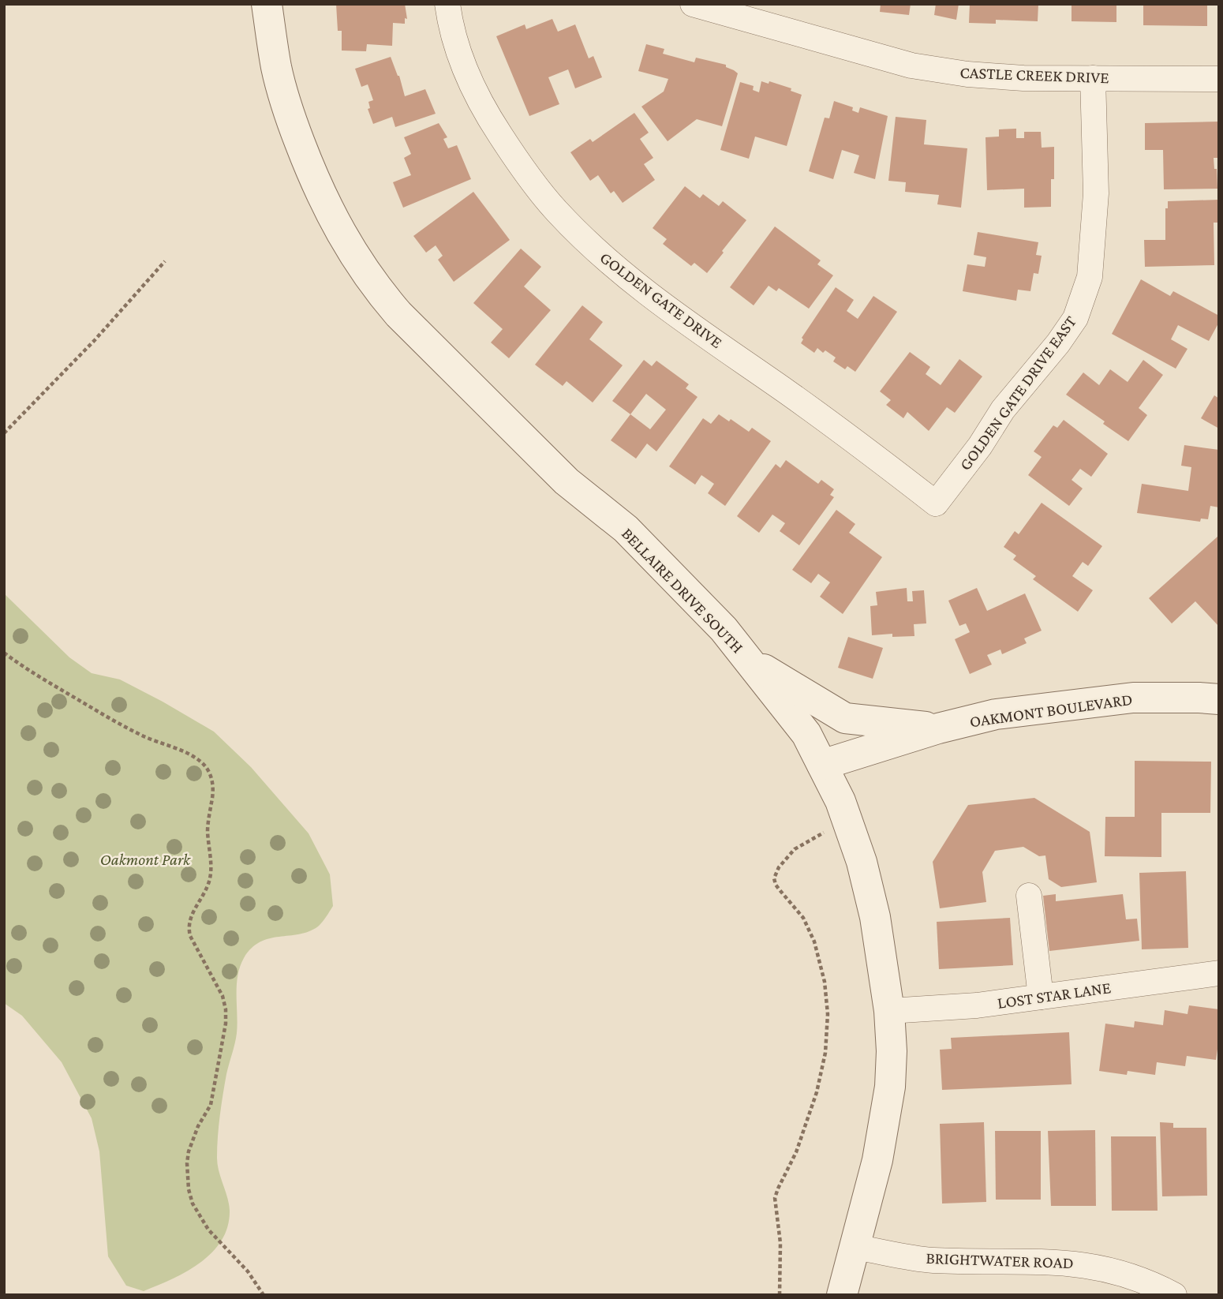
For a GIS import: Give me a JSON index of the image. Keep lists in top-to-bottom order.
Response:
{
  "streets": {
    "street": [
      "CASTLE CREEK DRIVE",
      "GOLDEN GATE DRIVE",
      "GOLDEN GATE DRIVE EAST",
      "BELLAIRE DRIVE SOUTH",
      "OAKMONT BOULEVARD",
      "LOST STAR LANE",
      "BRIGHTWATER ROAD"
    ]
  },
  "crossings": [
    ["CASTLE CREEK DRIVE", "GOLDEN GATE DRIVE EAST"],
    ["GOLDEN GATE DRIVE", "GOLDEN GATE DRIVE EAST"],
    ["BELLAIRE DRIVE SOUTH", "OAKMONT BOULEVARD"],
    ["BELLAIRE DRIVE SOUTH", "LOST STAR LANE"],
    ["BELLAIRE DRIVE SOUTH", "BRIGHTWATER ROAD"]
  ],
  "parks": ["Oakmont Park"]
}
